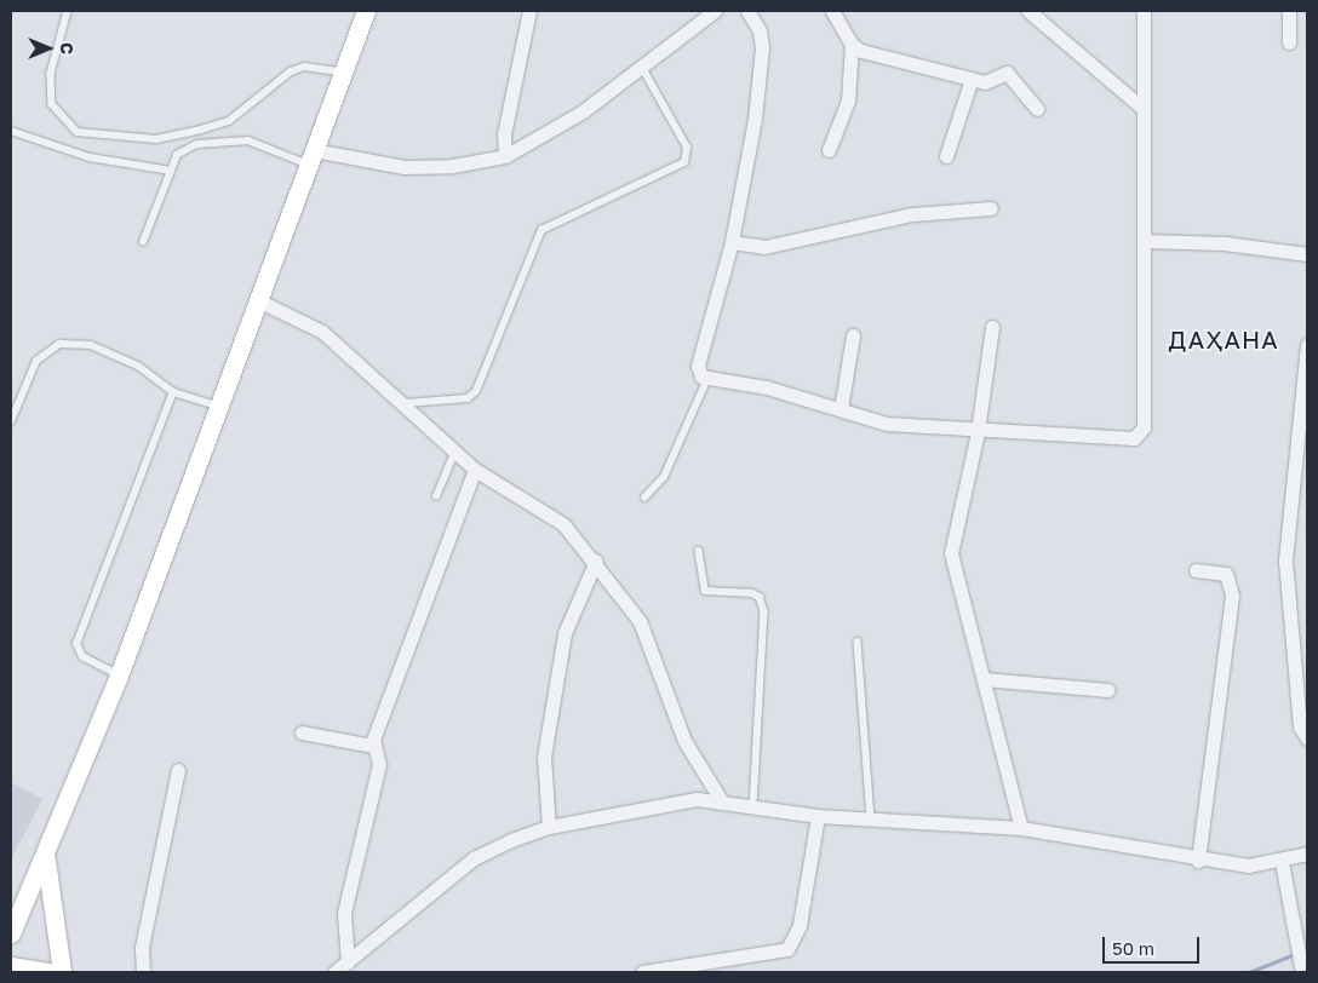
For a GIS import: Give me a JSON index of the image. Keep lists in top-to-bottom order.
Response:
{
  "districts": ["ДАҲАНА"],
  "scale_bar": "50 m",
  "north": "right"
}
